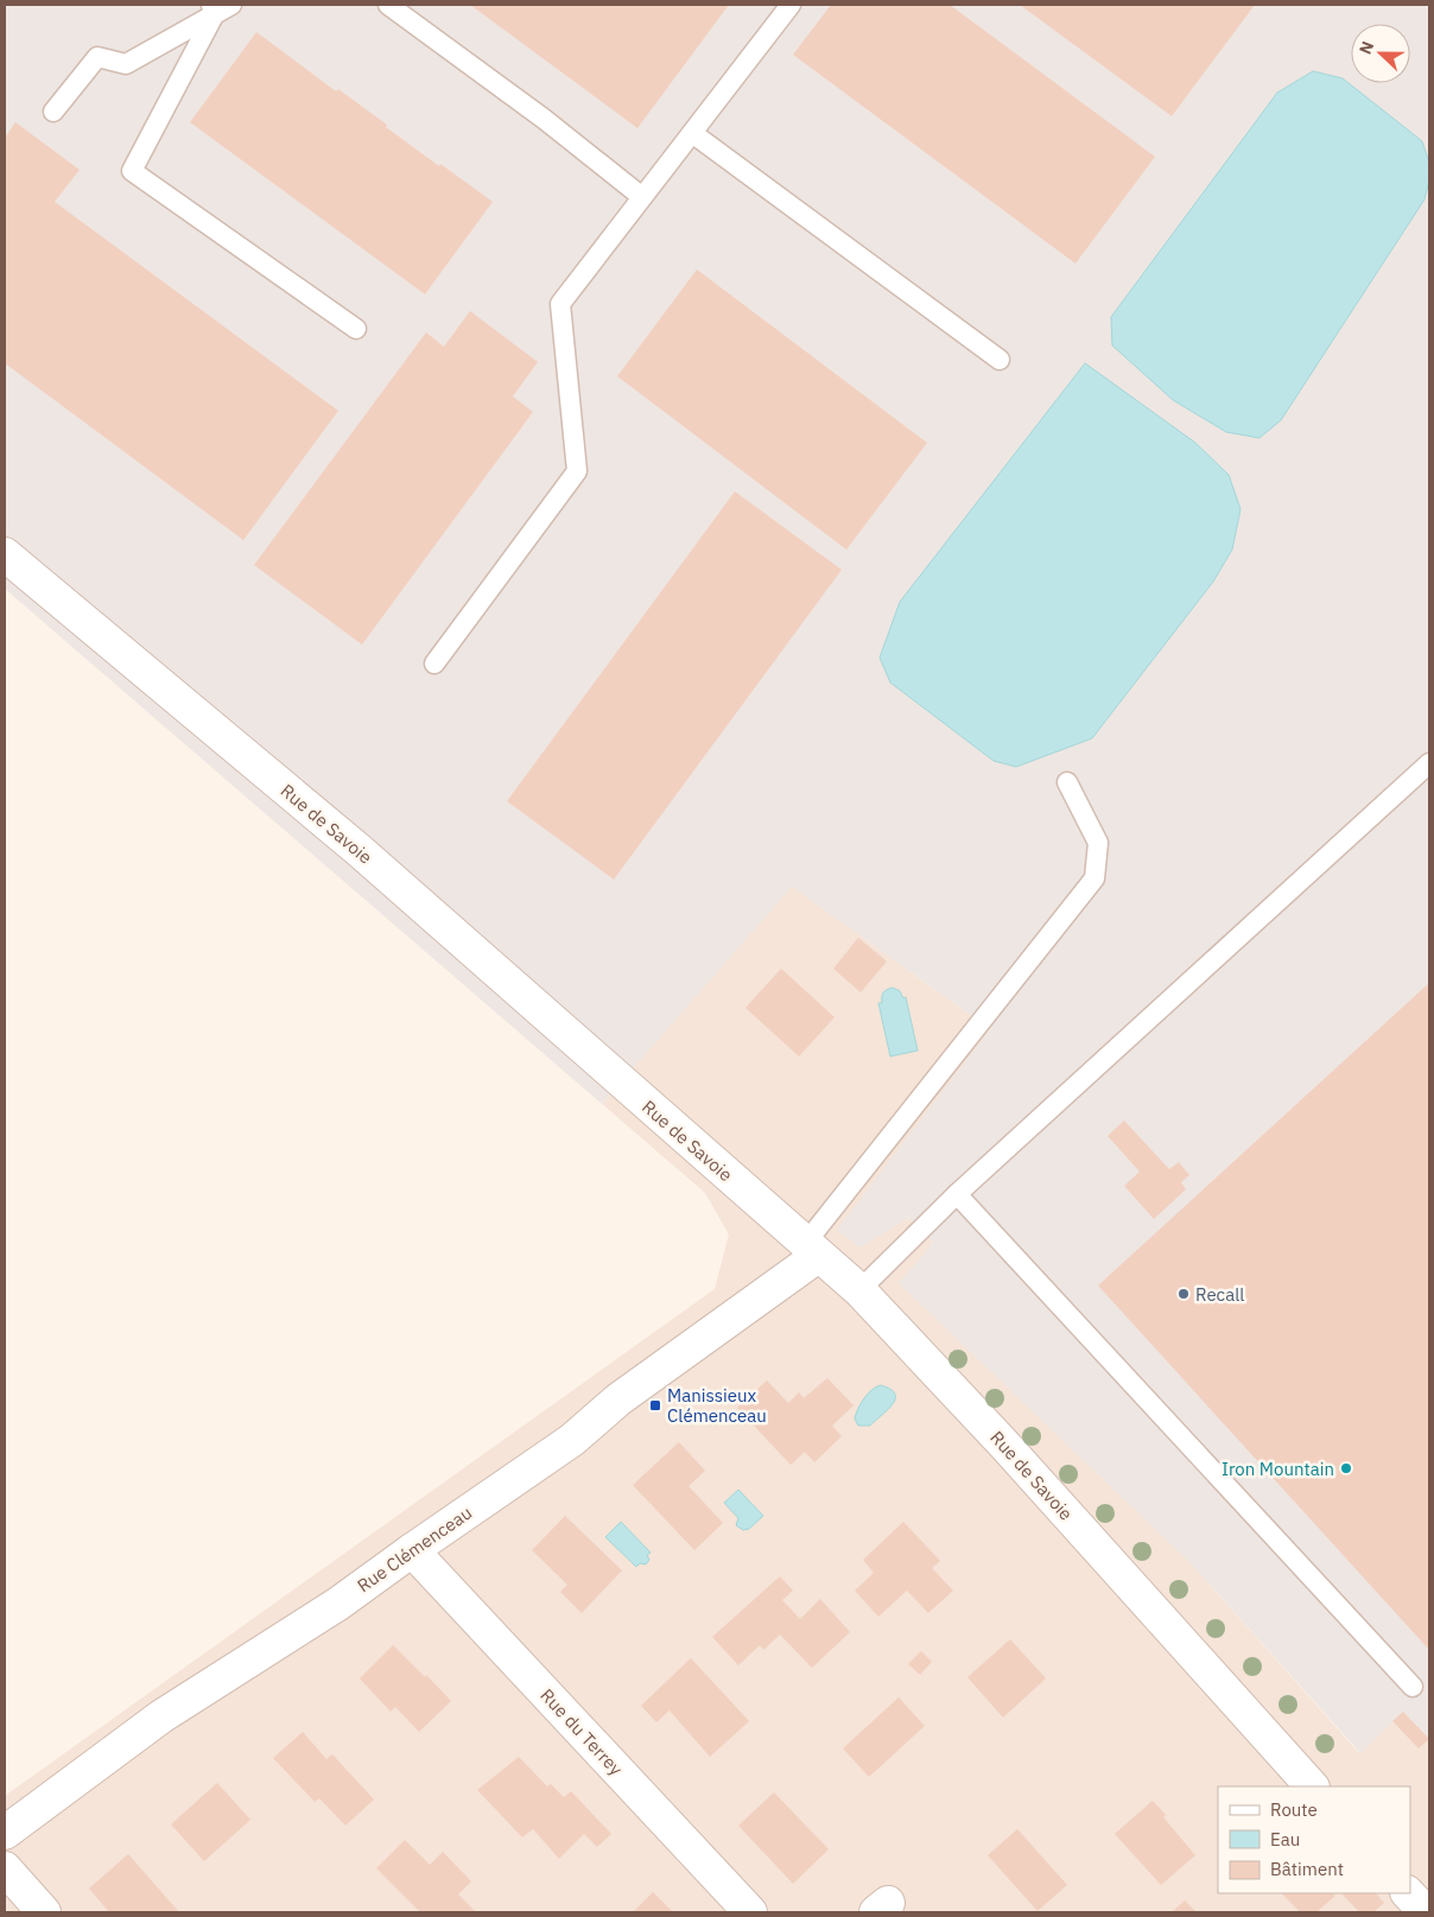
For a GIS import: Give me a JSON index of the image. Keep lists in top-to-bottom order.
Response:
{
  "streets": {
    "street": ["Rue de Savoie", "Rue Clémenceau", "Rue du Terrey"]
  },
  "crossings": [
    ["Rue de Savoie", "Rue Clémenceau"],
    ["Rue Clémenceau", "Rue du Terrey"]
  ],
  "places": {
    "other": ["Recall", "Iron Mountain"],
    "transit": ["Manissieux Clémenceau"]
  },
  "legend": ["Route", "Eau", "Bâtiment"],
  "north": "left"
}
